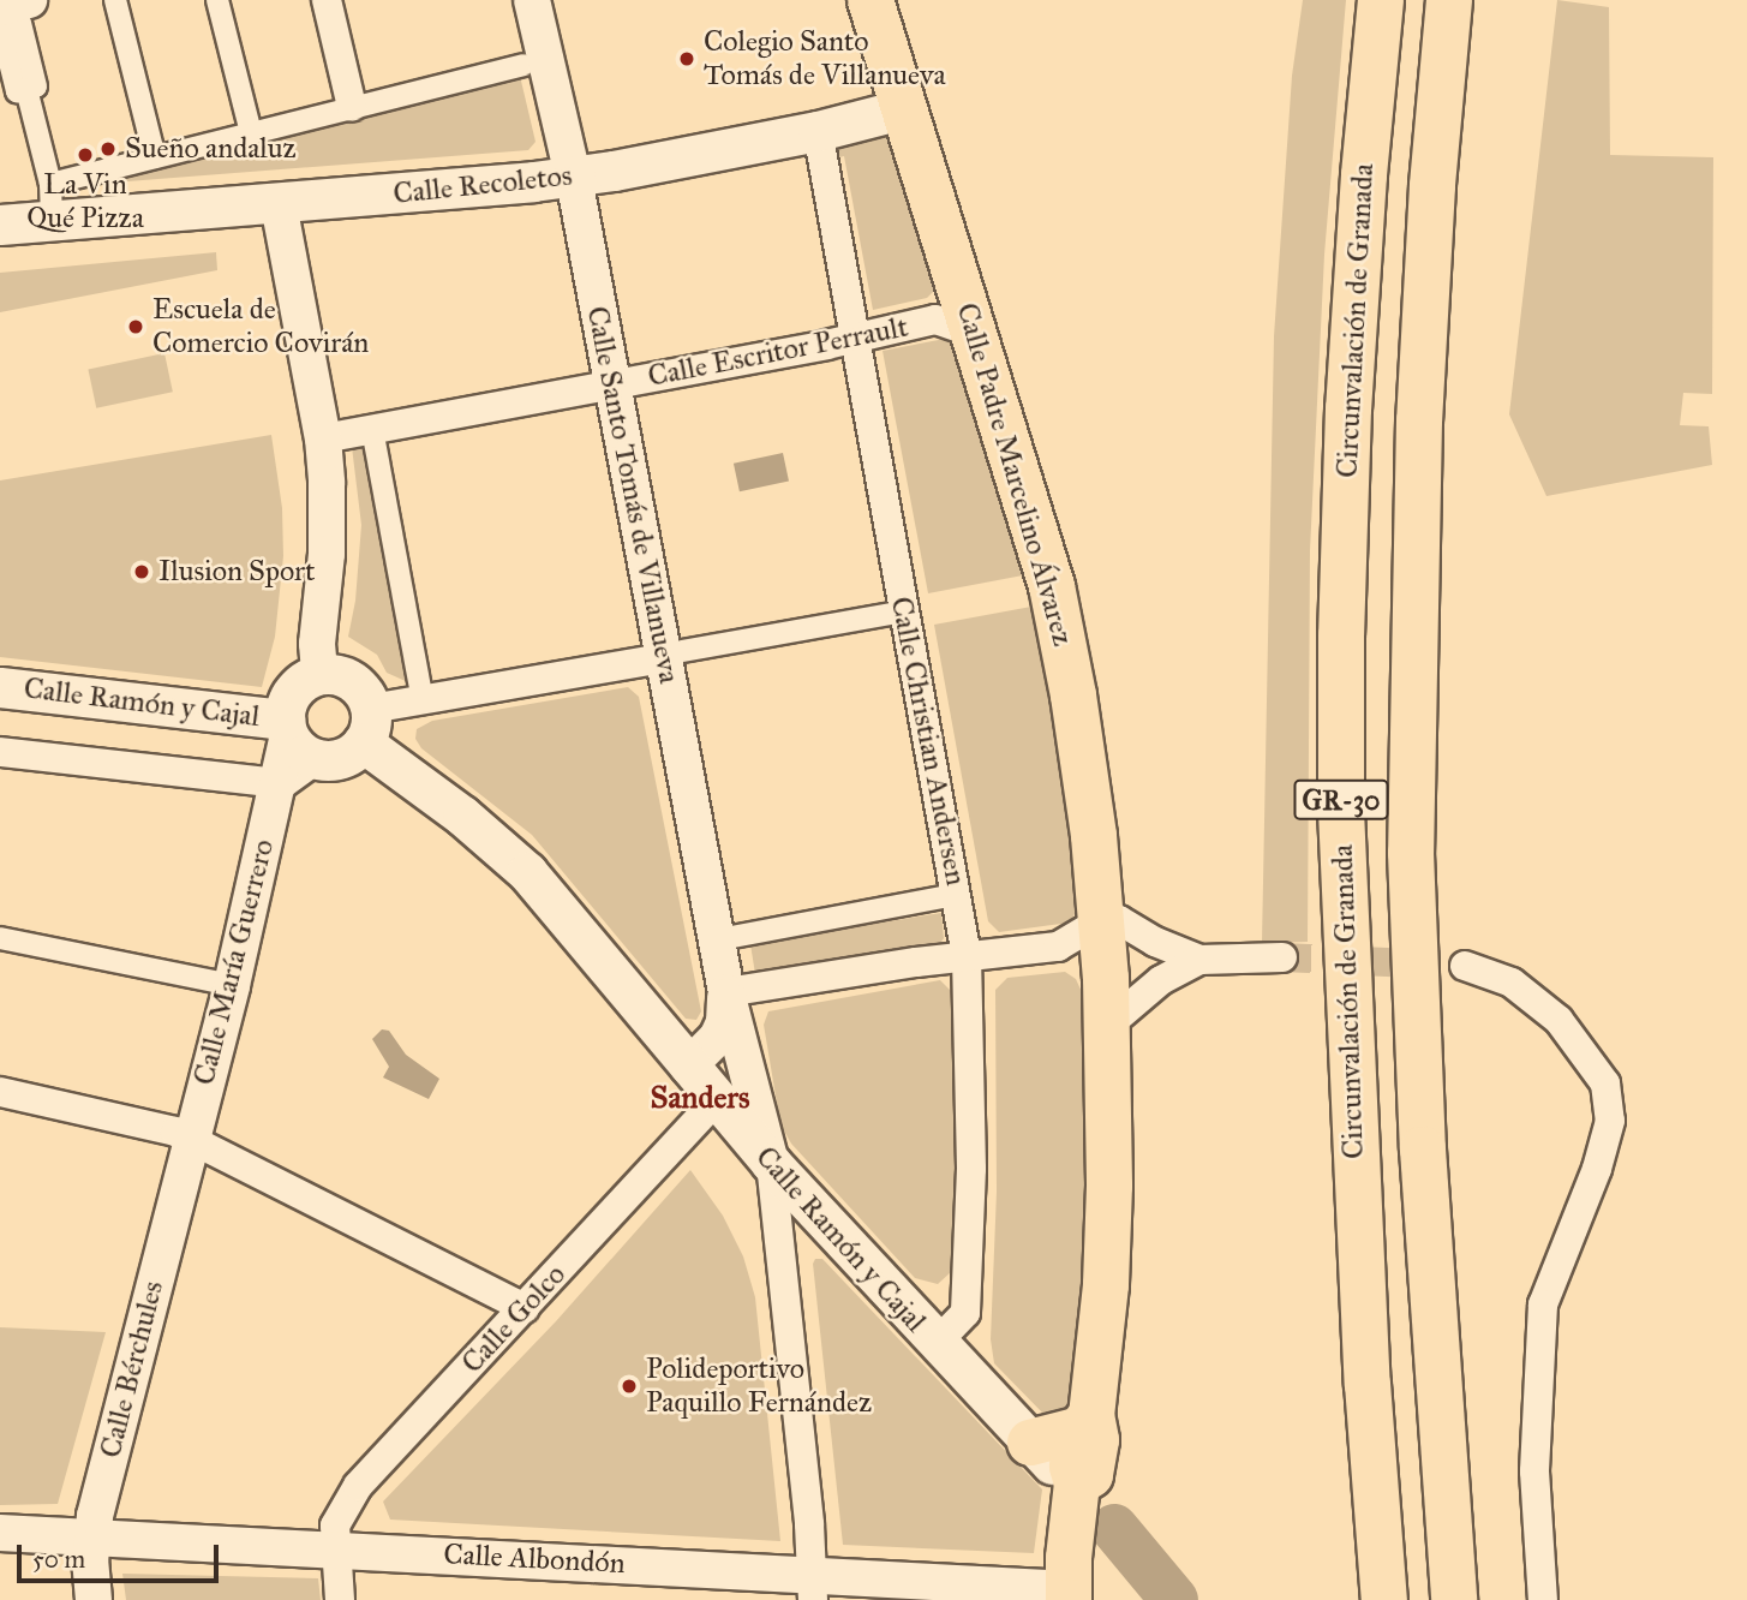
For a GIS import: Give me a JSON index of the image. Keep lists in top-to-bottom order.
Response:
{
  "streets": {
    "main road": [
      "Calle Recoletos",
      "Circunvalación de Granada",
      "Calle Padre Marcelino Álvarez",
      "Calle Ramón y Cajal",
      "GR-30"
    ],
    "street": [
      "Calle Escritor Perrault",
      "Calle Santo Tomás de Villanueva",
      "Calle Christian Andersen",
      "Calle María Guerrero",
      "Calle Golco",
      "Calle Bérchules",
      "Calle Albondón"
    ]
  },
  "crossings": [
    ["Calle Recoletos", "Calle Padre Marcelino Álvarez"],
    ["Calle Recoletos", "Calle Santo Tomás de Villanueva"],
    ["Calle Recoletos", "Calle Christian Andersen"],
    ["Calle Escritor Perrault", "Calle Padre Marcelino Álvarez"],
    ["Calle Escritor Perrault", "Calle Santo Tomás de Villanueva"],
    ["Calle Escritor Perrault", "Calle Christian Andersen"],
    ["Calle Padre Marcelino Álvarez", "Calle Ramón y Cajal"],
    ["Calle Padre Marcelino Álvarez", "Calle Albondón"],
    ["Calle Santo Tomás de Villanueva", "Calle Ramón y Cajal"],
    ["Calle Ramón y Cajal", "Calle Christian Andersen"],
    ["Calle Ramón y Cajal", "Calle Golco"],
    ["Calle María Guerrero", "Calle Bérchules"],
    ["Calle Golco", "Calle Albondón"],
    ["Calle Bérchules", "Calle Albondón"]
  ],
  "districts": ["Sanders"],
  "places": [
    "Colegio Santo Tomás de Villanueva",
    "Sueño andaluz",
    "La Vin Qué Pizza",
    "Escuela de Comercio Covirán",
    "Ilusion Sport",
    "Polideportivo Paquillo Fernández"
  ],
  "scale_bar": "50 m"
}
